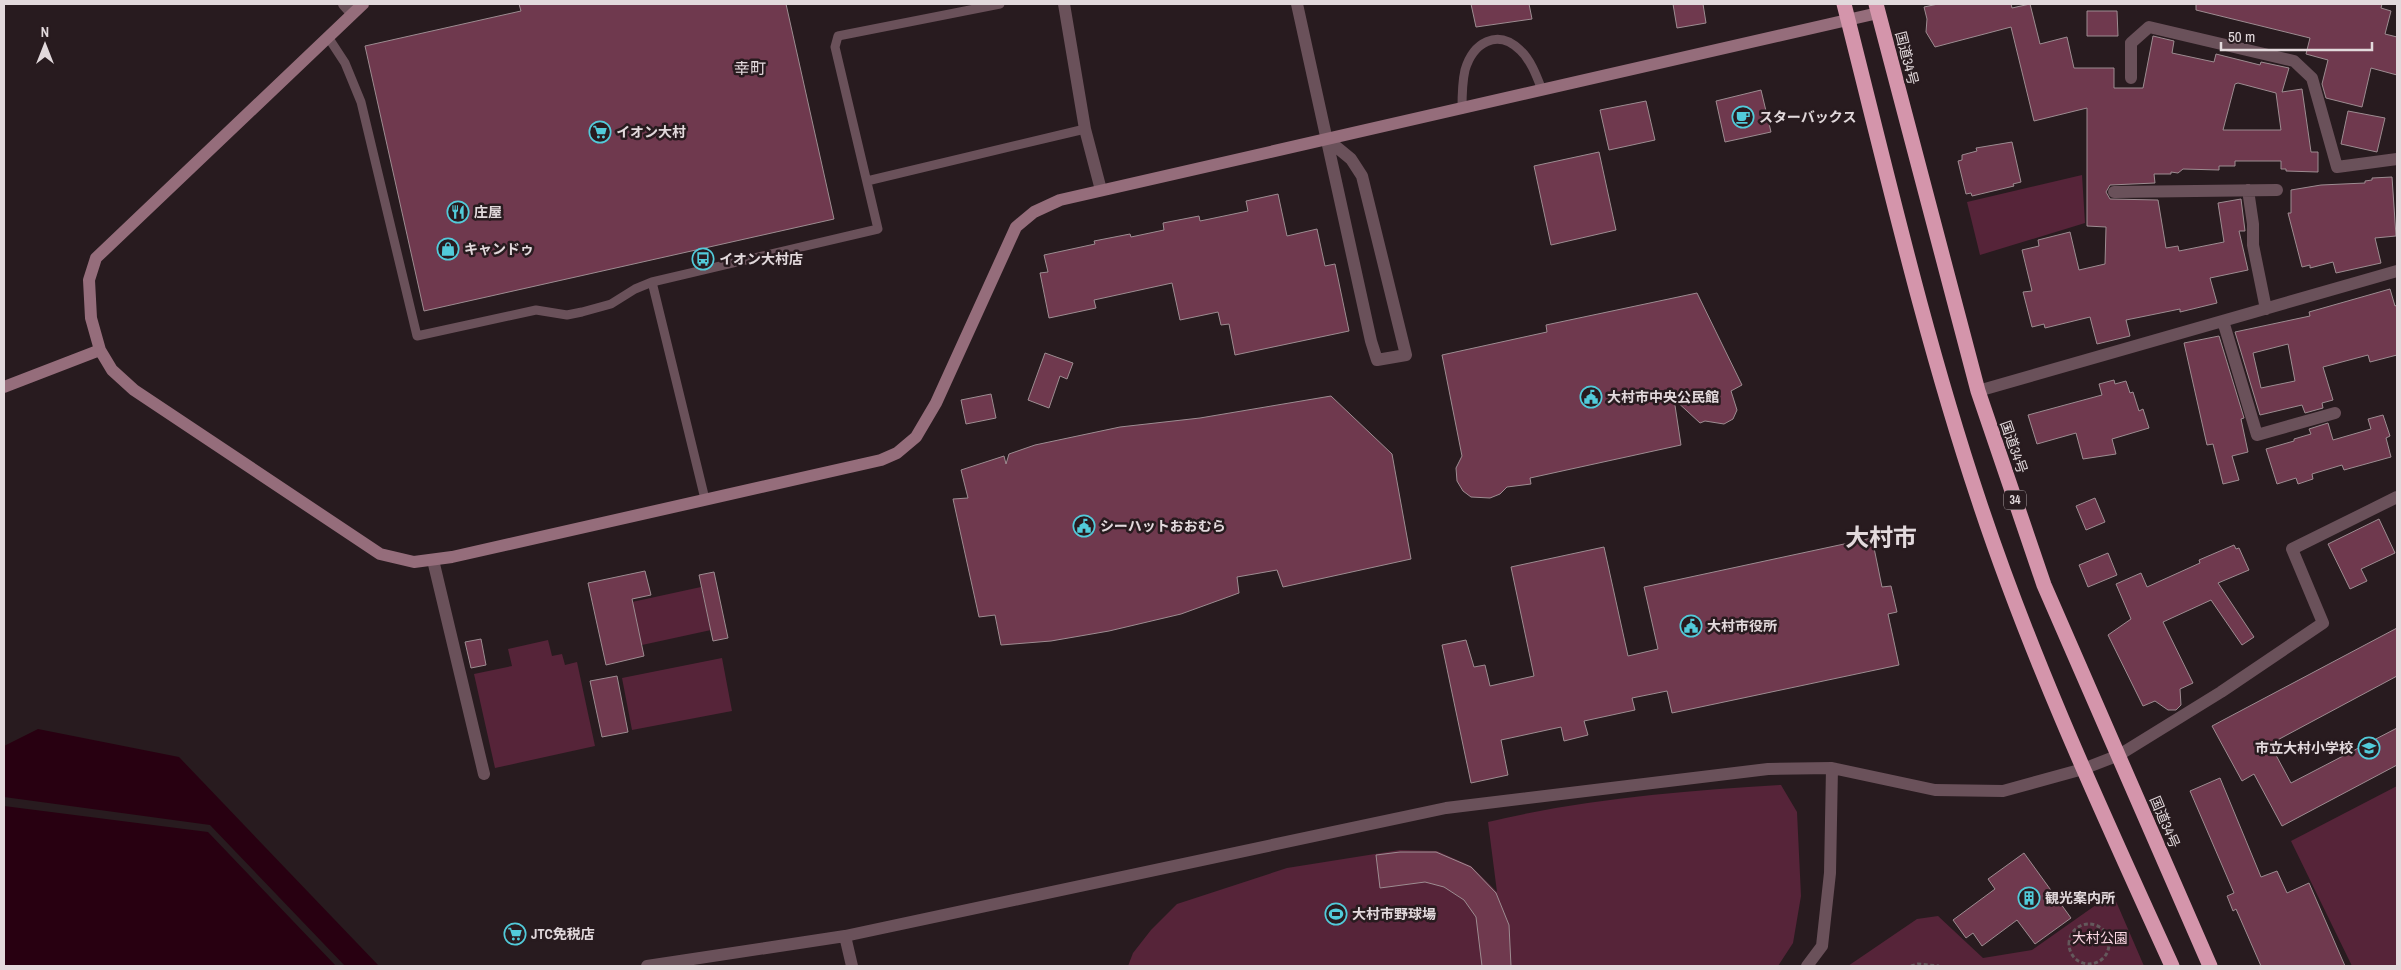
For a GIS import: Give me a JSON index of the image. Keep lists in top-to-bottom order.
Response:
{
  "streets": {
    "highway": ["国道34号", "34"]
  },
  "districts": ["幸町", "大村市"],
  "parks": ["大村公園"],
  "places": {
    "cafe": ["スターバックス"],
    "supermarket": ["イオン大村", "JTC免税店"],
    "restaurant": ["庄屋"],
    "shop": ["キャンドゥ"],
    "bus stop": ["イオン大村店"],
    "public building": ["大村市中央公民館", "シーハットおおむら", "大村市役所"],
    "school or university": ["市立大村小学校"],
    "building": ["観光案内所"],
    "sports": ["大村市野球場"]
  },
  "scale_bar": "50 m",
  "north": "top"
}
